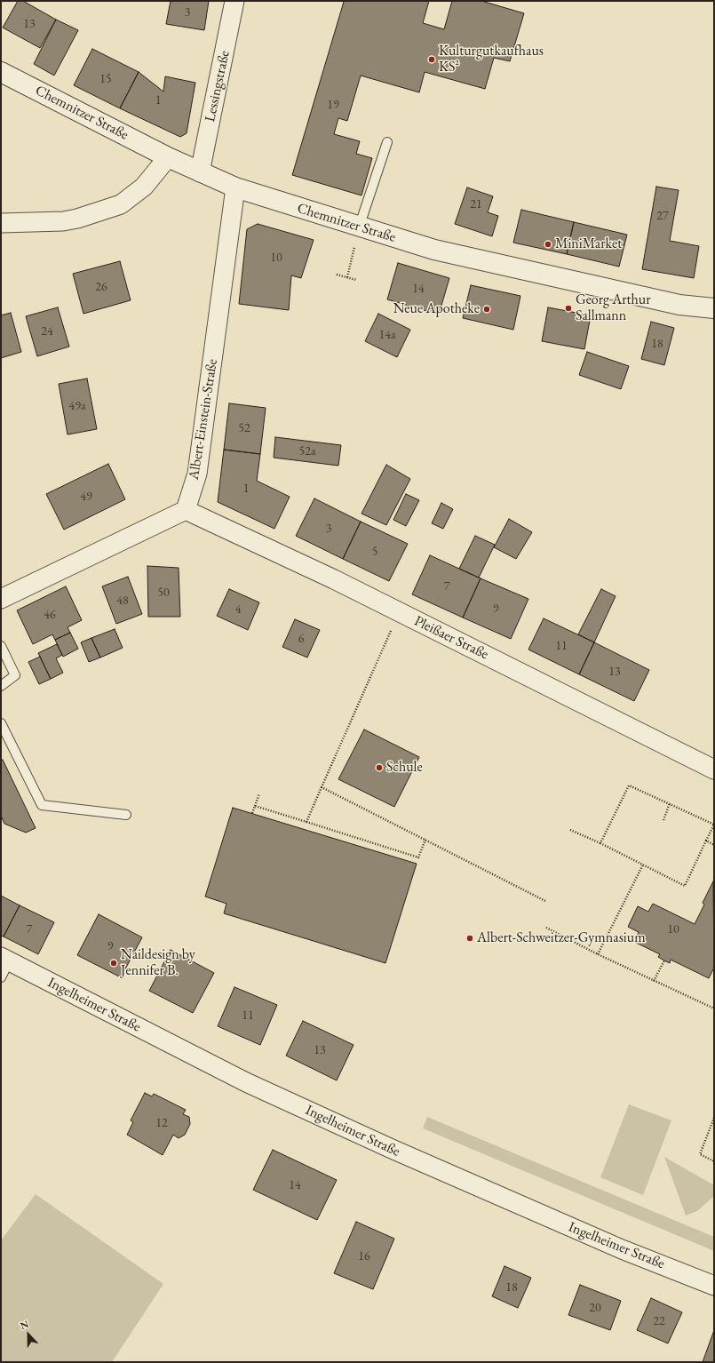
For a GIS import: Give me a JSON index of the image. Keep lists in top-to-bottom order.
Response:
{
  "streets": {
    "street": [
      "Lessingstraße",
      "Chemnitzer Straße",
      "Albert-Einstein-Straße",
      "Pleißaer Straße",
      "Ingelheimer Straße"
    ]
  },
  "crossings": [
    ["Lessingstraße", "Chemnitzer Straße"],
    ["Chemnitzer Straße", "Albert-Einstein-Straße"],
    ["Albert-Einstein-Straße", "Pleißaer Straße"]
  ],
  "places": [
    "Kulturgutkaufhaus KS²",
    "MiniMarket",
    "Georg Arthur Sallmann",
    "Neue Apotheke",
    "Schule",
    "Albert-Schweitzer-Gymnasium",
    "Naildesign by Jennifer B."
  ],
  "house_numbers": [
    "3",
    "13",
    "15",
    "1",
    "19",
    "21",
    "27",
    "10",
    "26",
    "14",
    "24",
    "14a",
    "18",
    "49a",
    "52",
    "52a",
    "1",
    "49",
    "3",
    "5",
    "7",
    "50",
    "48",
    "9",
    "4",
    "46",
    "6",
    "11",
    "13",
    "7",
    "10",
    "9",
    "11",
    "13",
    "12",
    "14",
    "16",
    "18",
    "20",
    "22"
  ],
  "north": "top"
}
